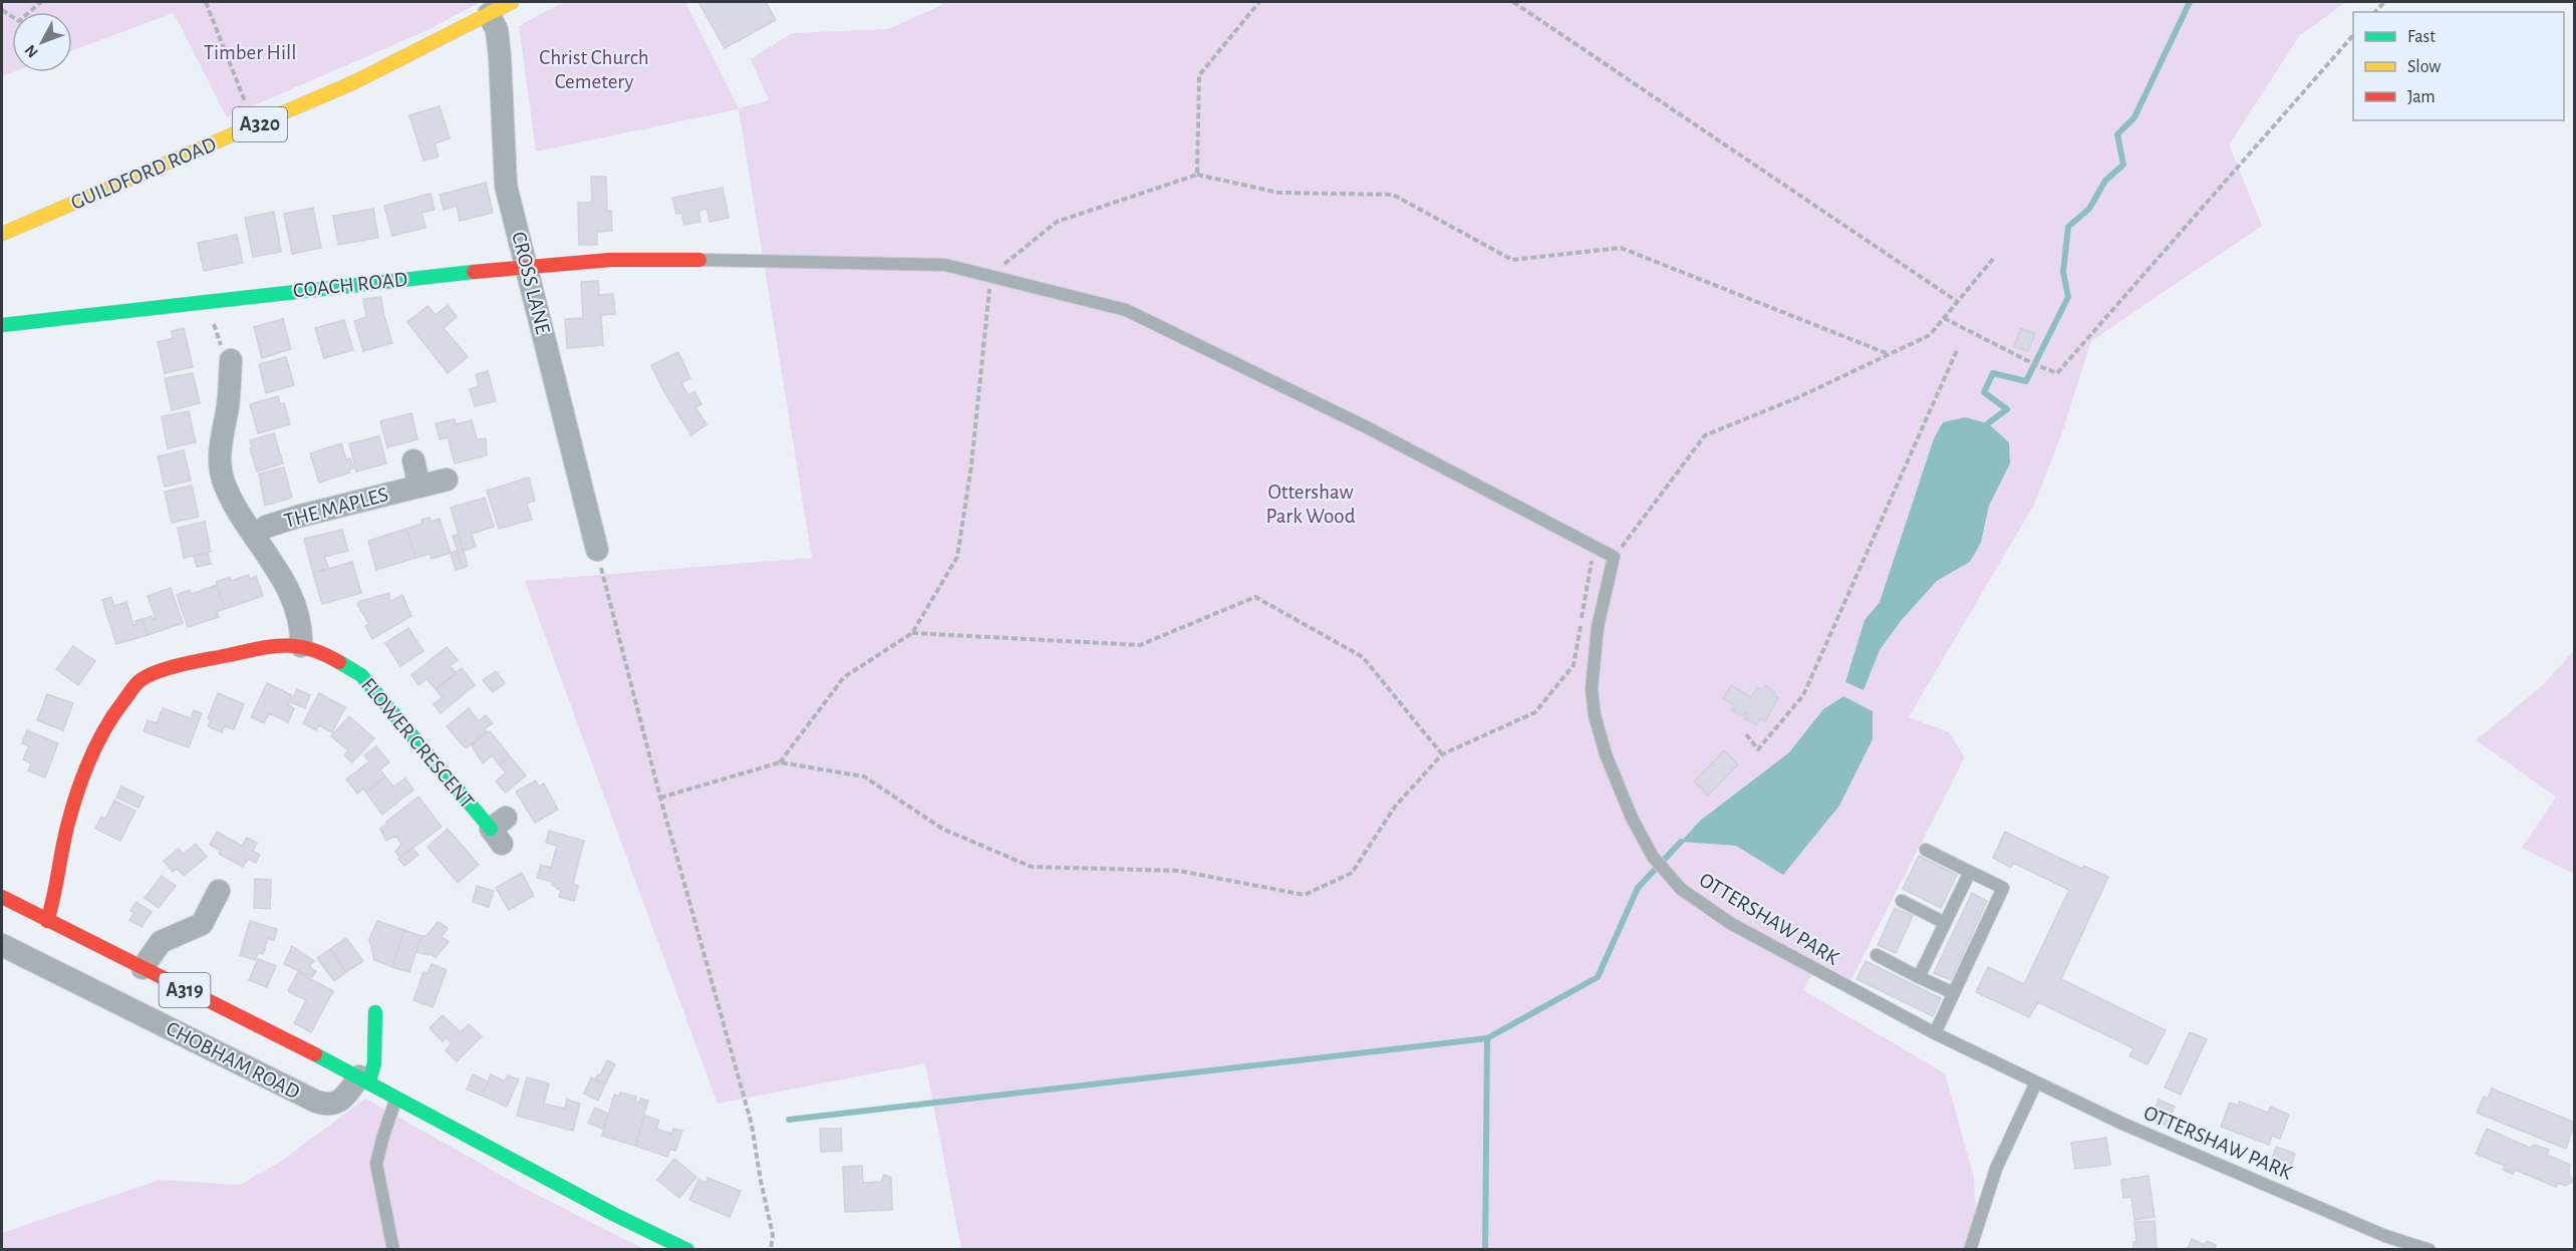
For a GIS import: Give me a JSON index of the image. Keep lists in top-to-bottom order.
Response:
{
  "streets": {
    "street": [
      "A320",
      "GUILDFORD ROAD",
      "CROSS LANE",
      "COACH ROAD",
      "THE MAPLES",
      "FLOWER CRESCENT",
      "A319",
      "CHOBHAM ROAD"
    ],
    "lane": ["OTTERSHAW PARK"]
  },
  "crossings": [
    ["GUILDFORD ROAD", "CROSS LANE"],
    ["CROSS LANE", "COACH ROAD"],
    ["THE MAPLES", "FLOWER CRESCENT"],
    ["FLOWER CRESCENT", "CHOBHAM ROAD"]
  ],
  "parks": ["Timber Hill", "Christ Church Cemetery", "Ottershaw Park Wood"],
  "legend": ["Fast", "Slow", "Jam"],
  "north": "bottom left"
}
